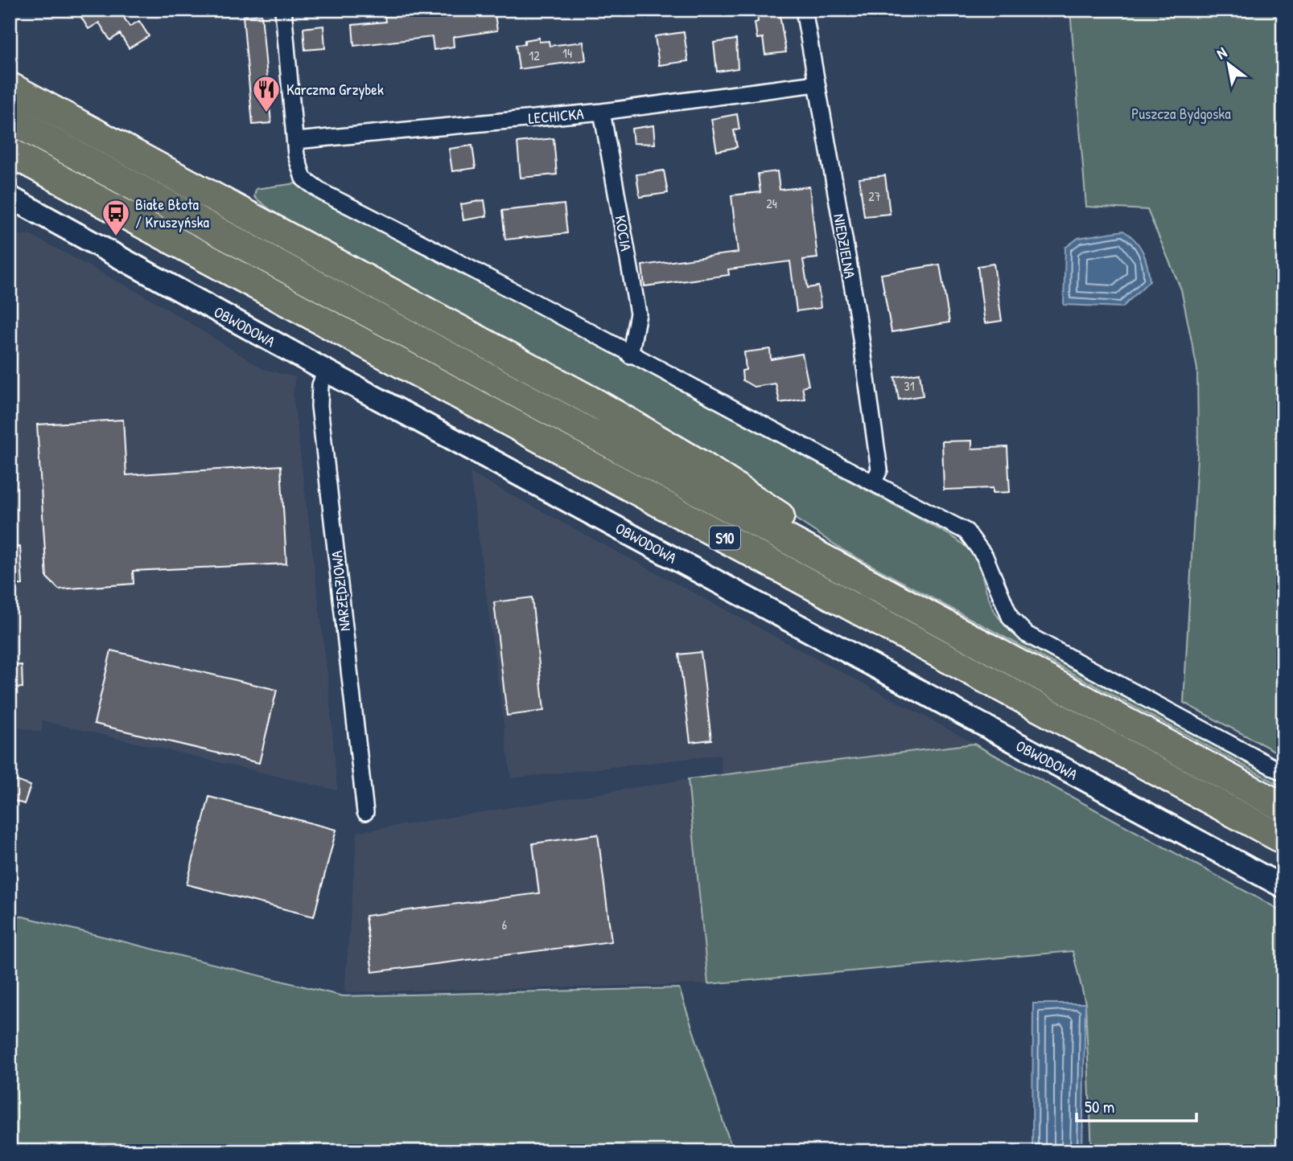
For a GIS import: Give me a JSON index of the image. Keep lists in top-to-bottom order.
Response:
{
  "streets": {
    "highway": ["S10"],
    "street": [
      "LECHICKA",
      "KOCIA",
      "NIEDZIELNA",
      "OBWODOWA",
      "NARZĘDZIOWA"
    ]
  },
  "crossings": [
    ["LECHICKA", "KOCIA"],
    ["LECHICKA", "NIEDZIELNA"],
    ["OBWODOWA", "NARZĘDZIOWA"]
  ],
  "parks": ["Puszcza Bydgoska"],
  "places": {
    "restaurant": ["Karczma Grzybek"],
    "bus stop": ["Białe Błota / Kruszyńska"]
  },
  "house_numbers": [
    "14",
    "12",
    "27",
    "24",
    "31",
    "6"
  ],
  "scale_bar": "50 m",
  "north": "top left"
}
